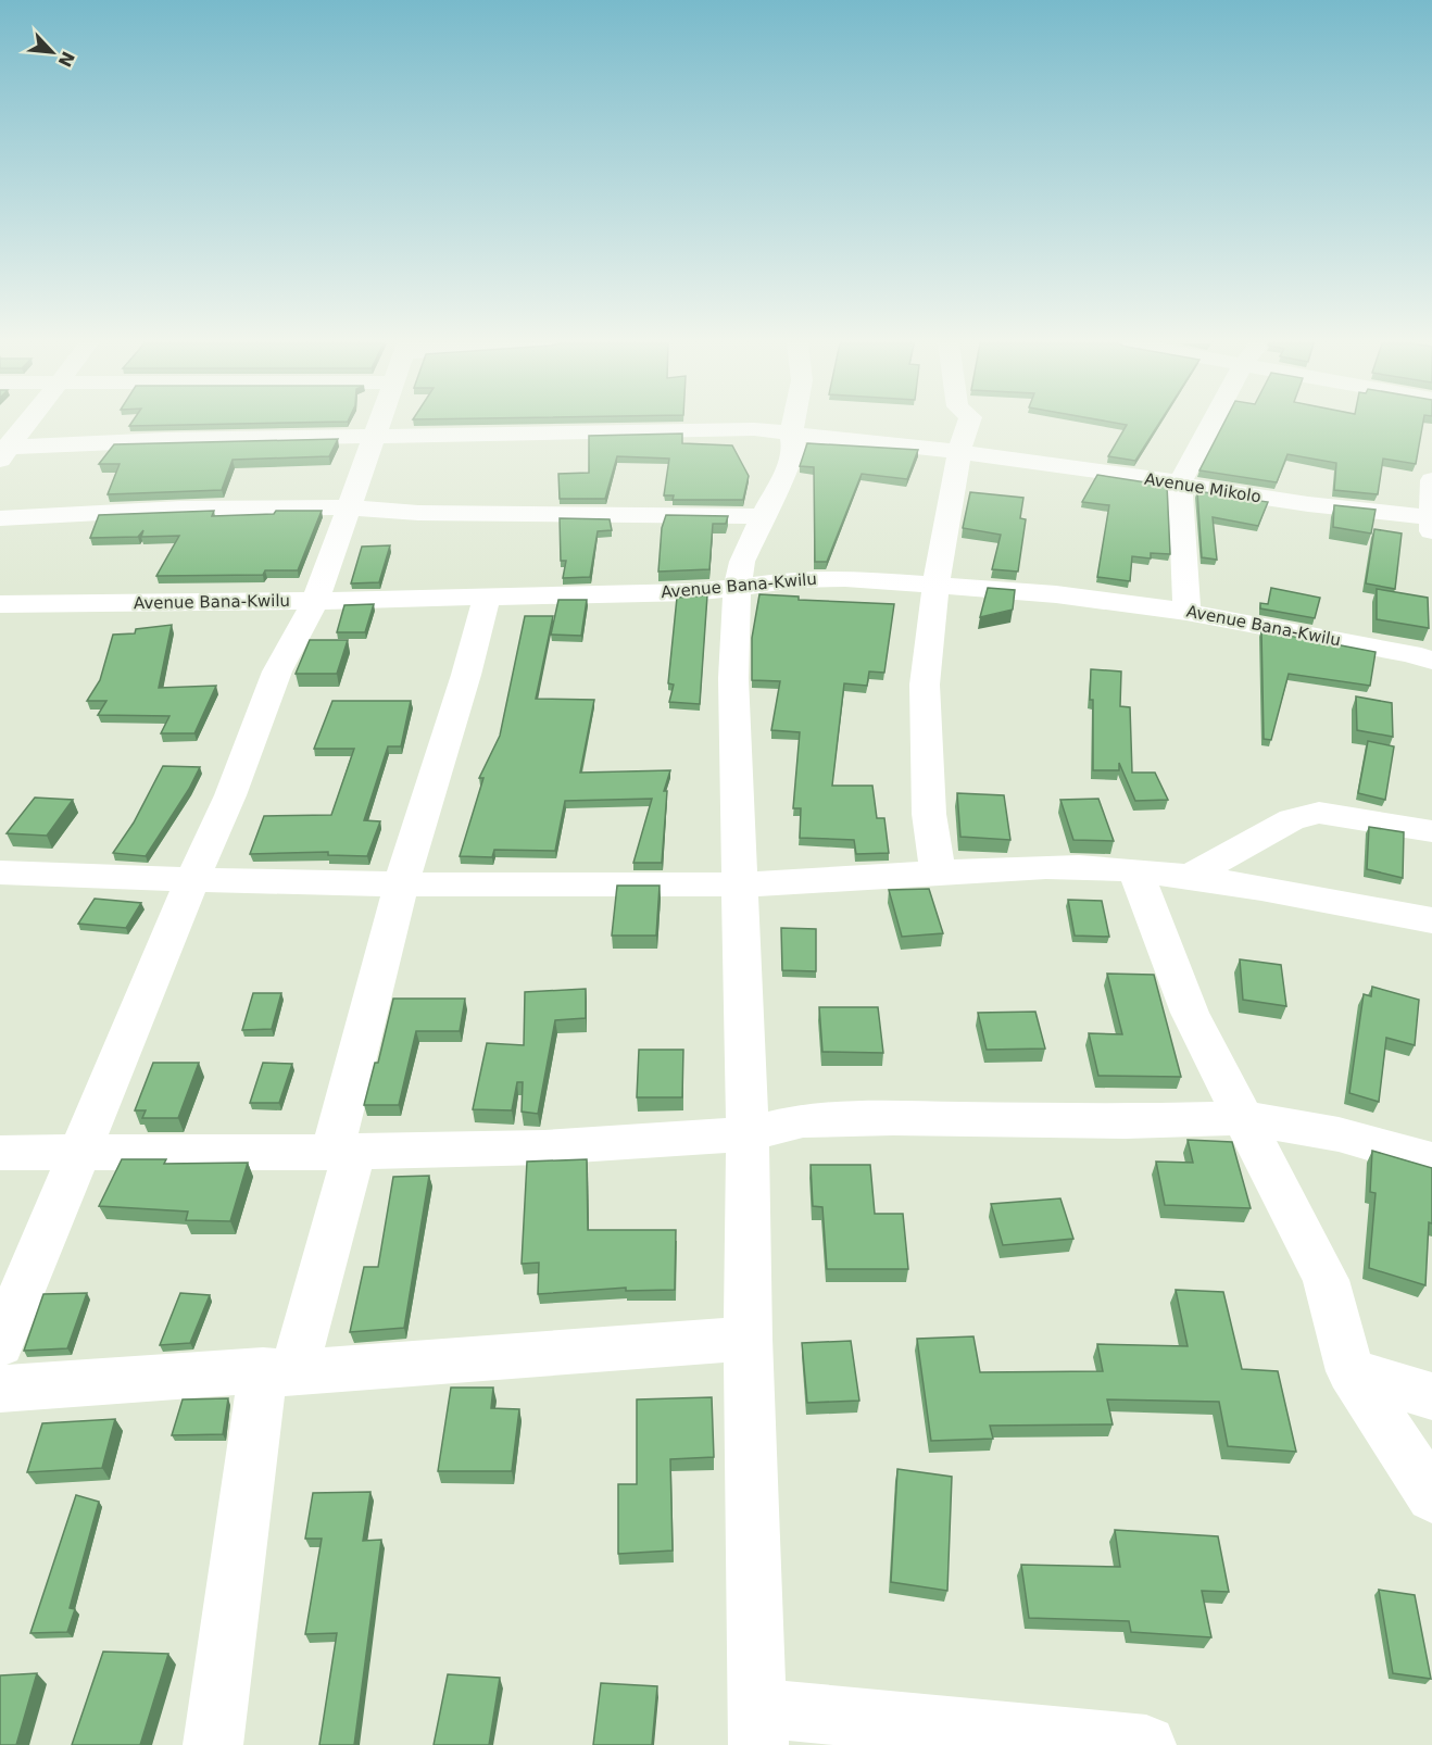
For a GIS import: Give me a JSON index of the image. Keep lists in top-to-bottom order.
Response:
{
  "streets": {
    "street": ["Avenue Mikolo", "Avenue Bana-Kwilu"]
  },
  "north": "bottom right"
}
